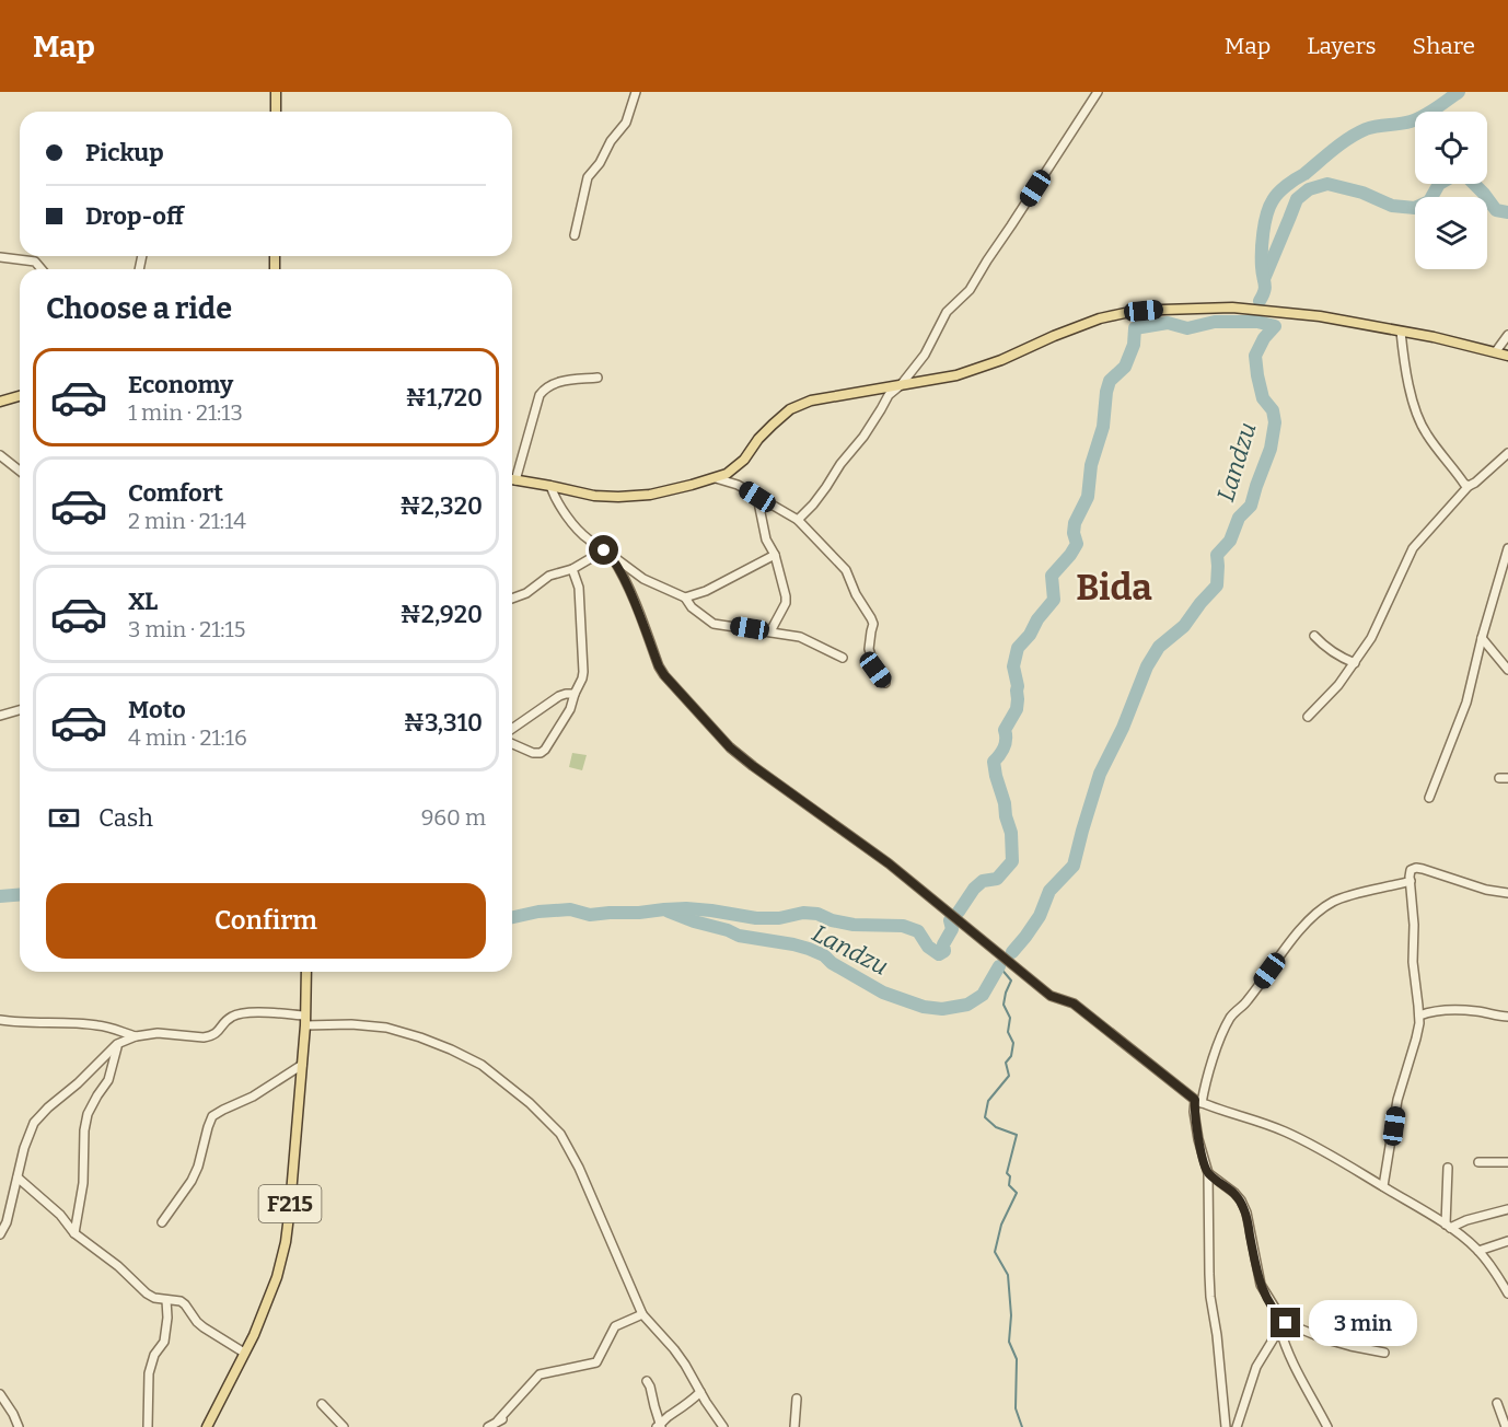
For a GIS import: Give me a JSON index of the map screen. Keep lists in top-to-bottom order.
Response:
{
  "streets": {
    "main road": ["F215"]
  },
  "districts": ["Bida"],
  "water": ["Landzu"],
  "page": {
    "header": "Map",
    "nav": ["Map", "Layers", "Share"],
    "banner": ["Pickup", "Drop-off"],
    "heading": "Choose a ride",
    "list": [
      {
        "name": "Economy",
        "note": "1 min · 21:13",
        "value": "₦1,720"
      },
      {
        "name": "Comfort",
        "note": "2 min · 21:14",
        "value": "₦2,320"
      },
      {
        "name": "XL",
        "note": "3 min · 21:15",
        "value": "₦2,920"
      },
      {
        "name": "Moto",
        "note": "4 min · 21:16",
        "value": "₦3,310"
      }
    ],
    "pay": ["Cash", "960 m"],
    "buttons": "Confirm",
    "bubble": "3 min"
  }
}
